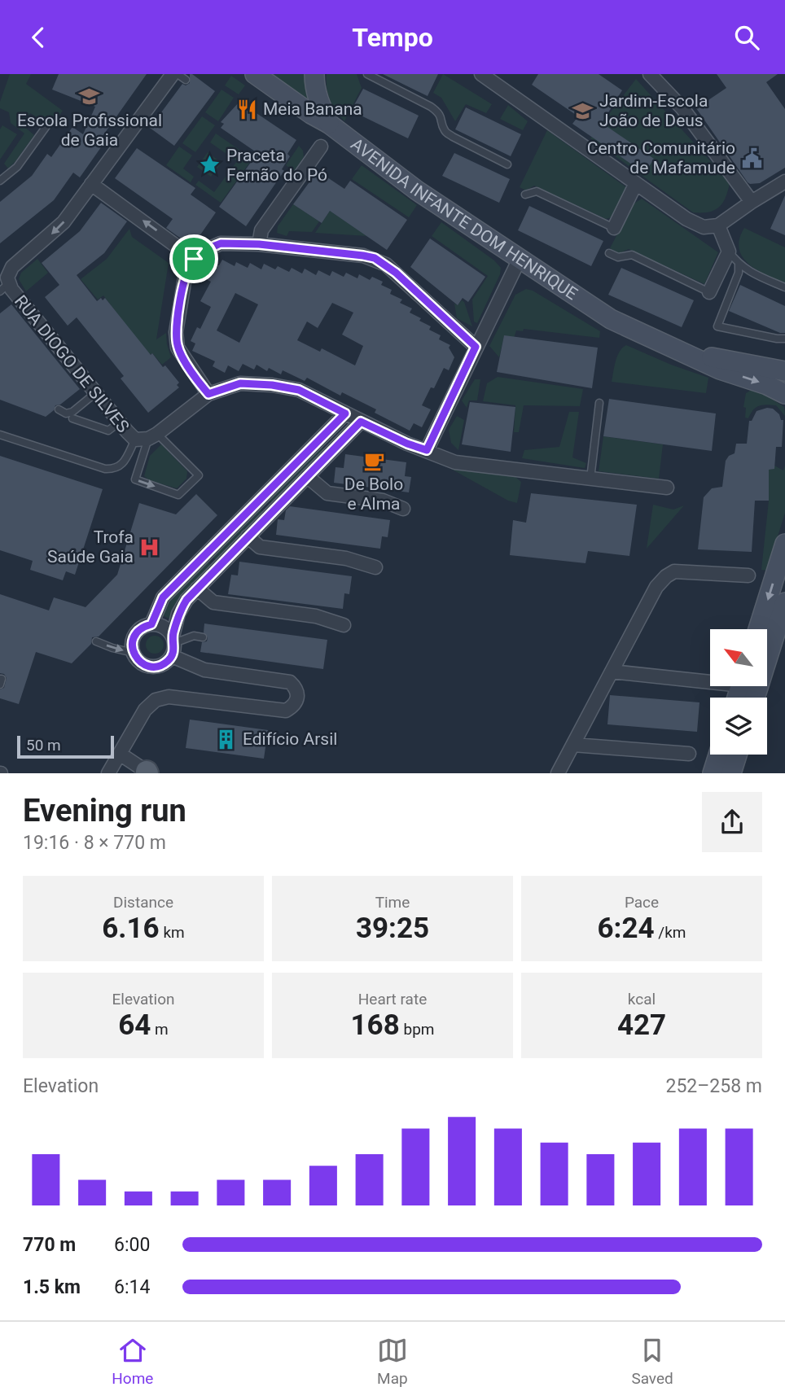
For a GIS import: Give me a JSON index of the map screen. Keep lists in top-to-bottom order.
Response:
{
  "streets": {
    "main road": ["AVENIDA INFANTE DOM HENRIQUE"],
    "street": ["RUA DIOGO DE SILVES"]
  },
  "places": {
    "school or university": ["Escola Profissional de Gaia", "Jardim-Escola João de Deus"],
    "restaurant": ["Meia Banana"],
    "public building": ["Centro Comunitário de Mafamude"],
    "place": ["Praceta Fernão do Pó"],
    "cafe": ["De Bolo e Alma"],
    "hospital": ["Trofa Saúde Gaia"],
    "building": ["Edifício Arsil"]
  },
  "scale_bar": "50 m",
  "north": "top left",
  "page": {
    "header": "Tempo",
    "scale": "50 m",
    "heading": ["Evening run", "19:16 · 8 × 770 m"],
    "stats": [
      ["Distance", "6.16 km"],
      ["Time", "39:25"],
      ["Pace", "6:24 /km"],
      ["Elevation", "64 m"],
      ["Heart rate", "168 bpm"],
      ["kcal", "427"]
    ],
    "chart": ["Elevation", "252–258 m"],
    "list": [
      {
        "name": "770 m",
        "note": "6:00"
      },
      {
        "name": "1.5 km",
        "note": "6:14"
      }
    ],
    "tabs": ["Home", "Map", "Saved"]
  }
}
